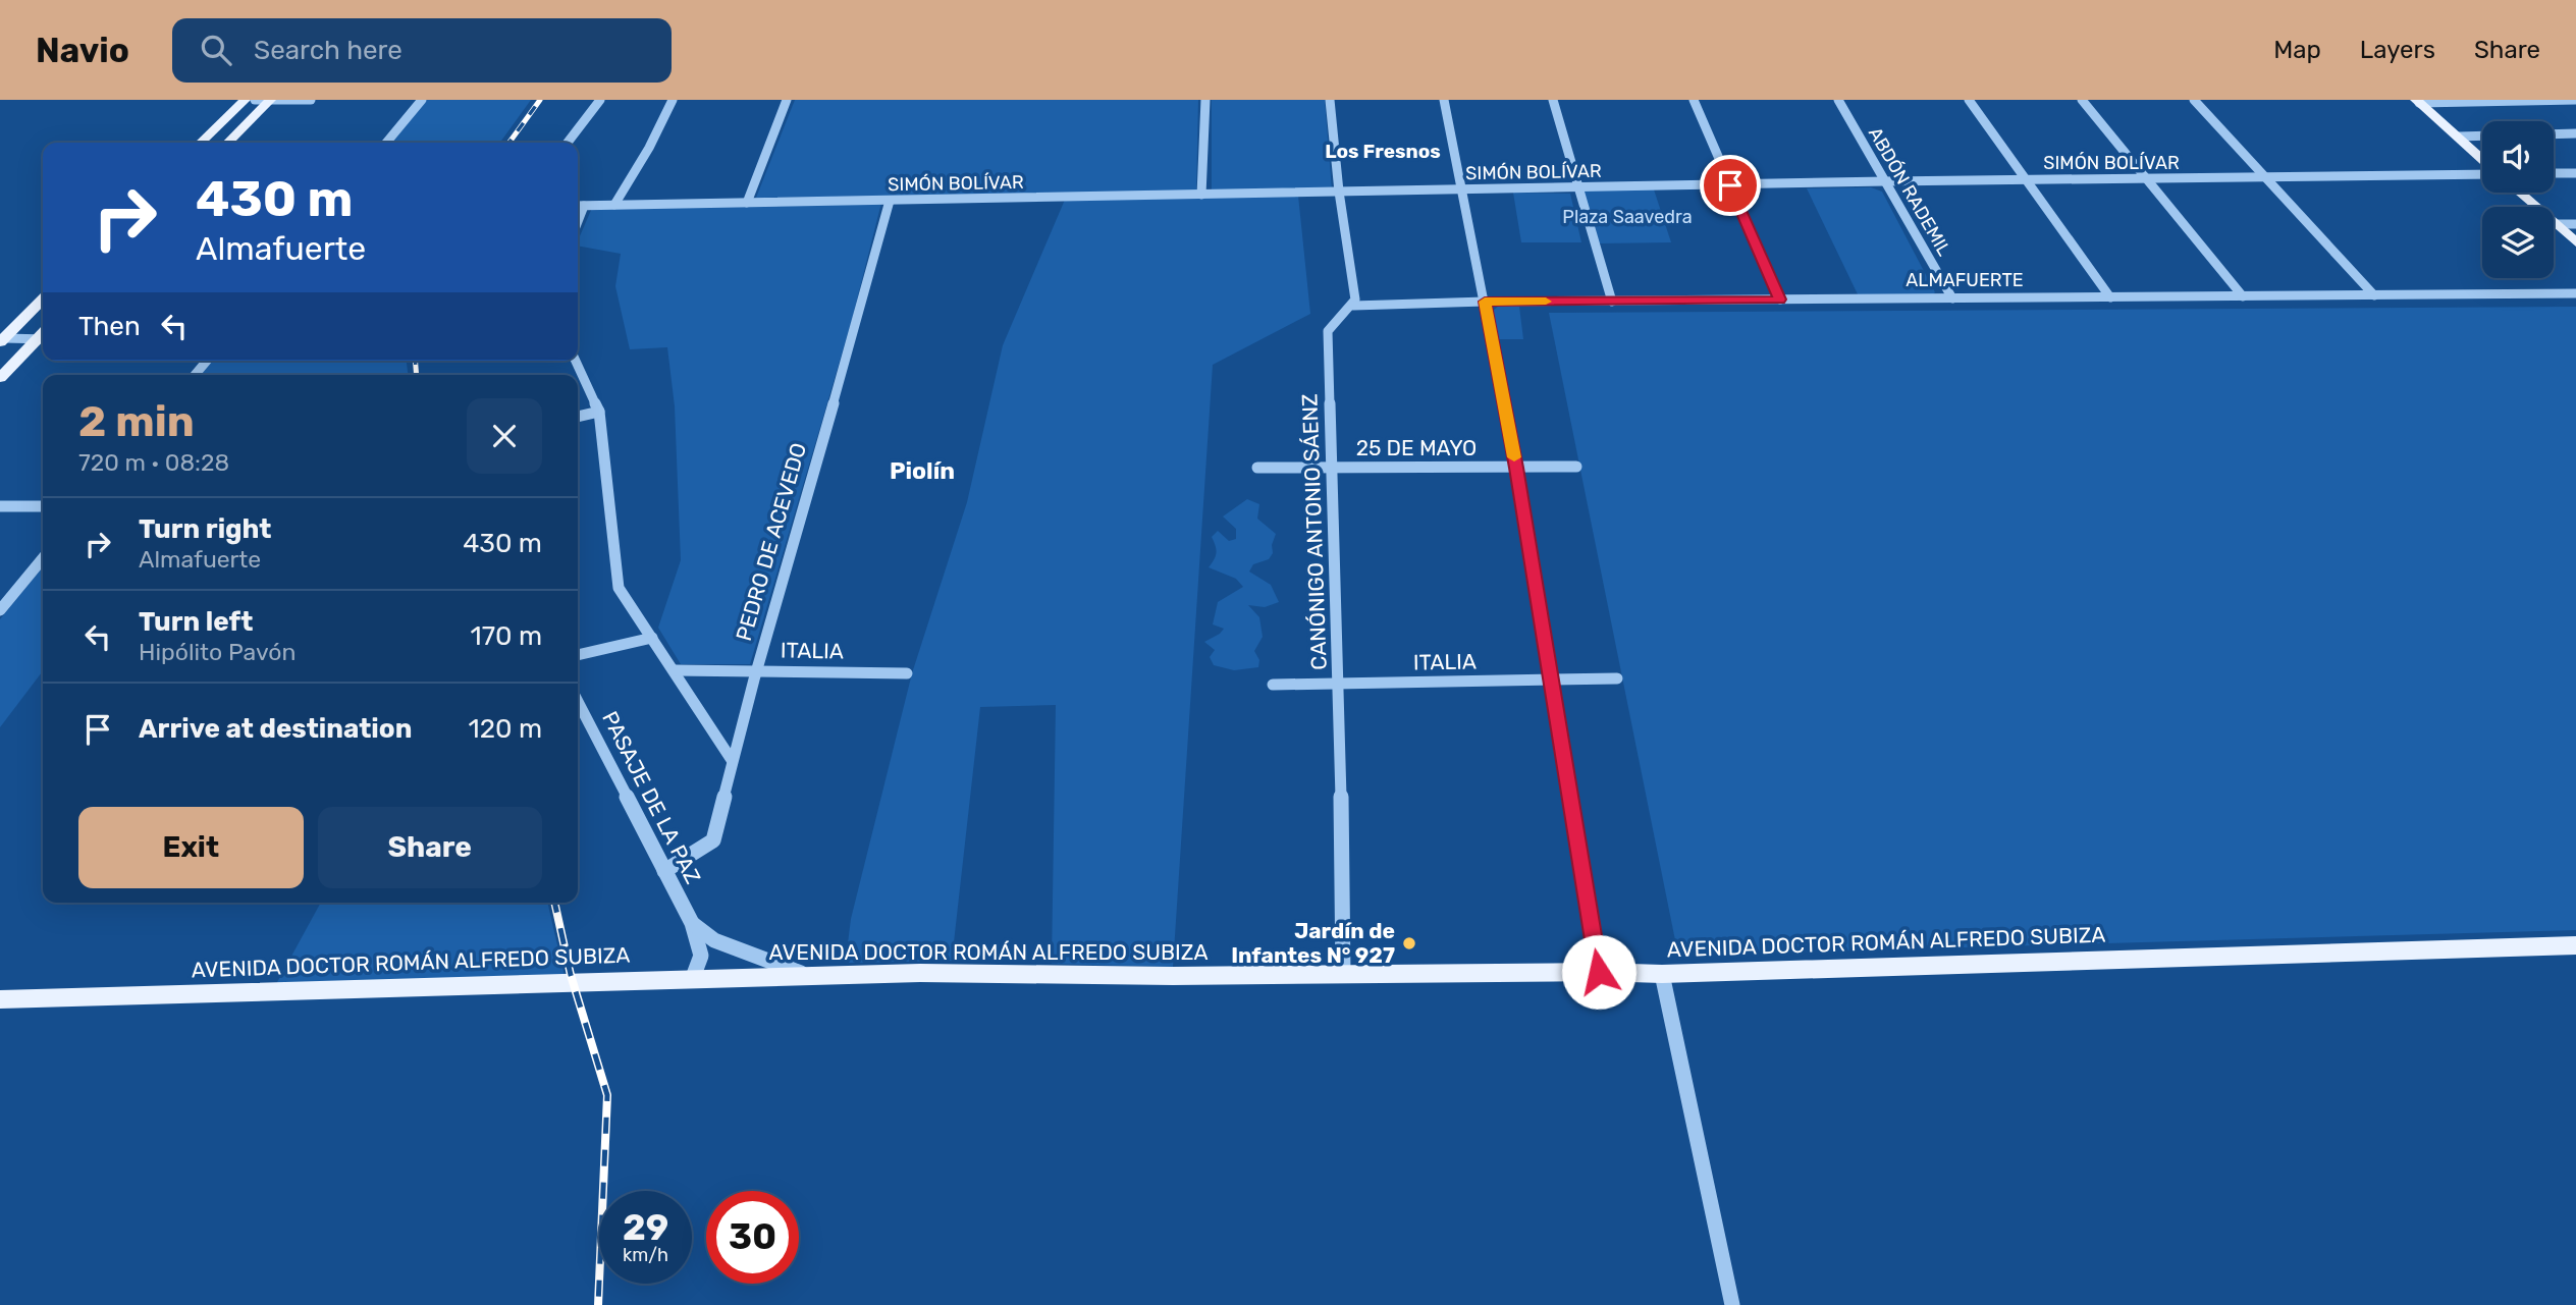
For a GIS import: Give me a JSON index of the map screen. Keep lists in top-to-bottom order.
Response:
{
  "streets": {
    "main road": ["AVENIDA DOCTOR ROMÁN ALFREDO SUBIZA"],
    "street": [
      "SIMÓN BOLÍVAR",
      "ABDÓN RADEMIL",
      "ALMAFUERTE",
      "25 DE MAYO",
      "CANÓNIGO ANTONIO SÁENZ",
      "PEDRO DE ACEVEDO",
      "ITALIA",
      "PASAJE DE LA PAZ"
    ]
  },
  "crossings": [
    ["SIMÓN BOLÍVAR", "ABDÓN RADEMIL"],
    ["SIMÓN BOLÍVAR", "PEDRO DE ACEVEDO"],
    ["ABDÓN RADEMIL", "ALMAFUERTE"],
    ["ALMAFUERTE", "CANÓNIGO ANTONIO SÁENZ"],
    ["25 DE MAYO", "CANÓNIGO ANTONIO SÁENZ"],
    ["CANÓNIGO ANTONIO SÁENZ", "ITALIA"],
    ["CANÓNIGO ANTONIO SÁENZ", "AVENIDA DOCTOR ROMÁN ALFREDO SUBIZA"],
    ["PEDRO DE ACEVEDO", "ITALIA"],
    ["PEDRO DE ACEVEDO", "PASAJE DE LA PAZ"],
    ["PASAJE DE LA PAZ", "AVENIDA DOCTOR ROMÁN ALFREDO SUBIZA"]
  ],
  "districts": ["Los Fresnos", "Piolín"],
  "parks": ["Plaza Saavedra"],
  "places": ["Jardín de Infantes N° 927"],
  "page": {
    "header": "Navio",
    "search": "Search here",
    "nav": ["Map", "Layers", "Share"],
    "turn": ["430 m", "Almafuerte"],
    "then": "Then",
    "heading": ["2 min", "720 m · 08:28"],
    "list": [
      {
        "name": "Turn right",
        "note": "Almafuerte",
        "value": "430 m"
      },
      {
        "name": "Turn left",
        "note": "Hipólito Pavón",
        "value": "170 m"
      },
      {
        "name": "Arrive at destination",
        "value": "120 m"
      }
    ],
    "buttons": ["Exit", "Share"],
    "speed": "29 km/h",
    "limit": "30"
  }
}
